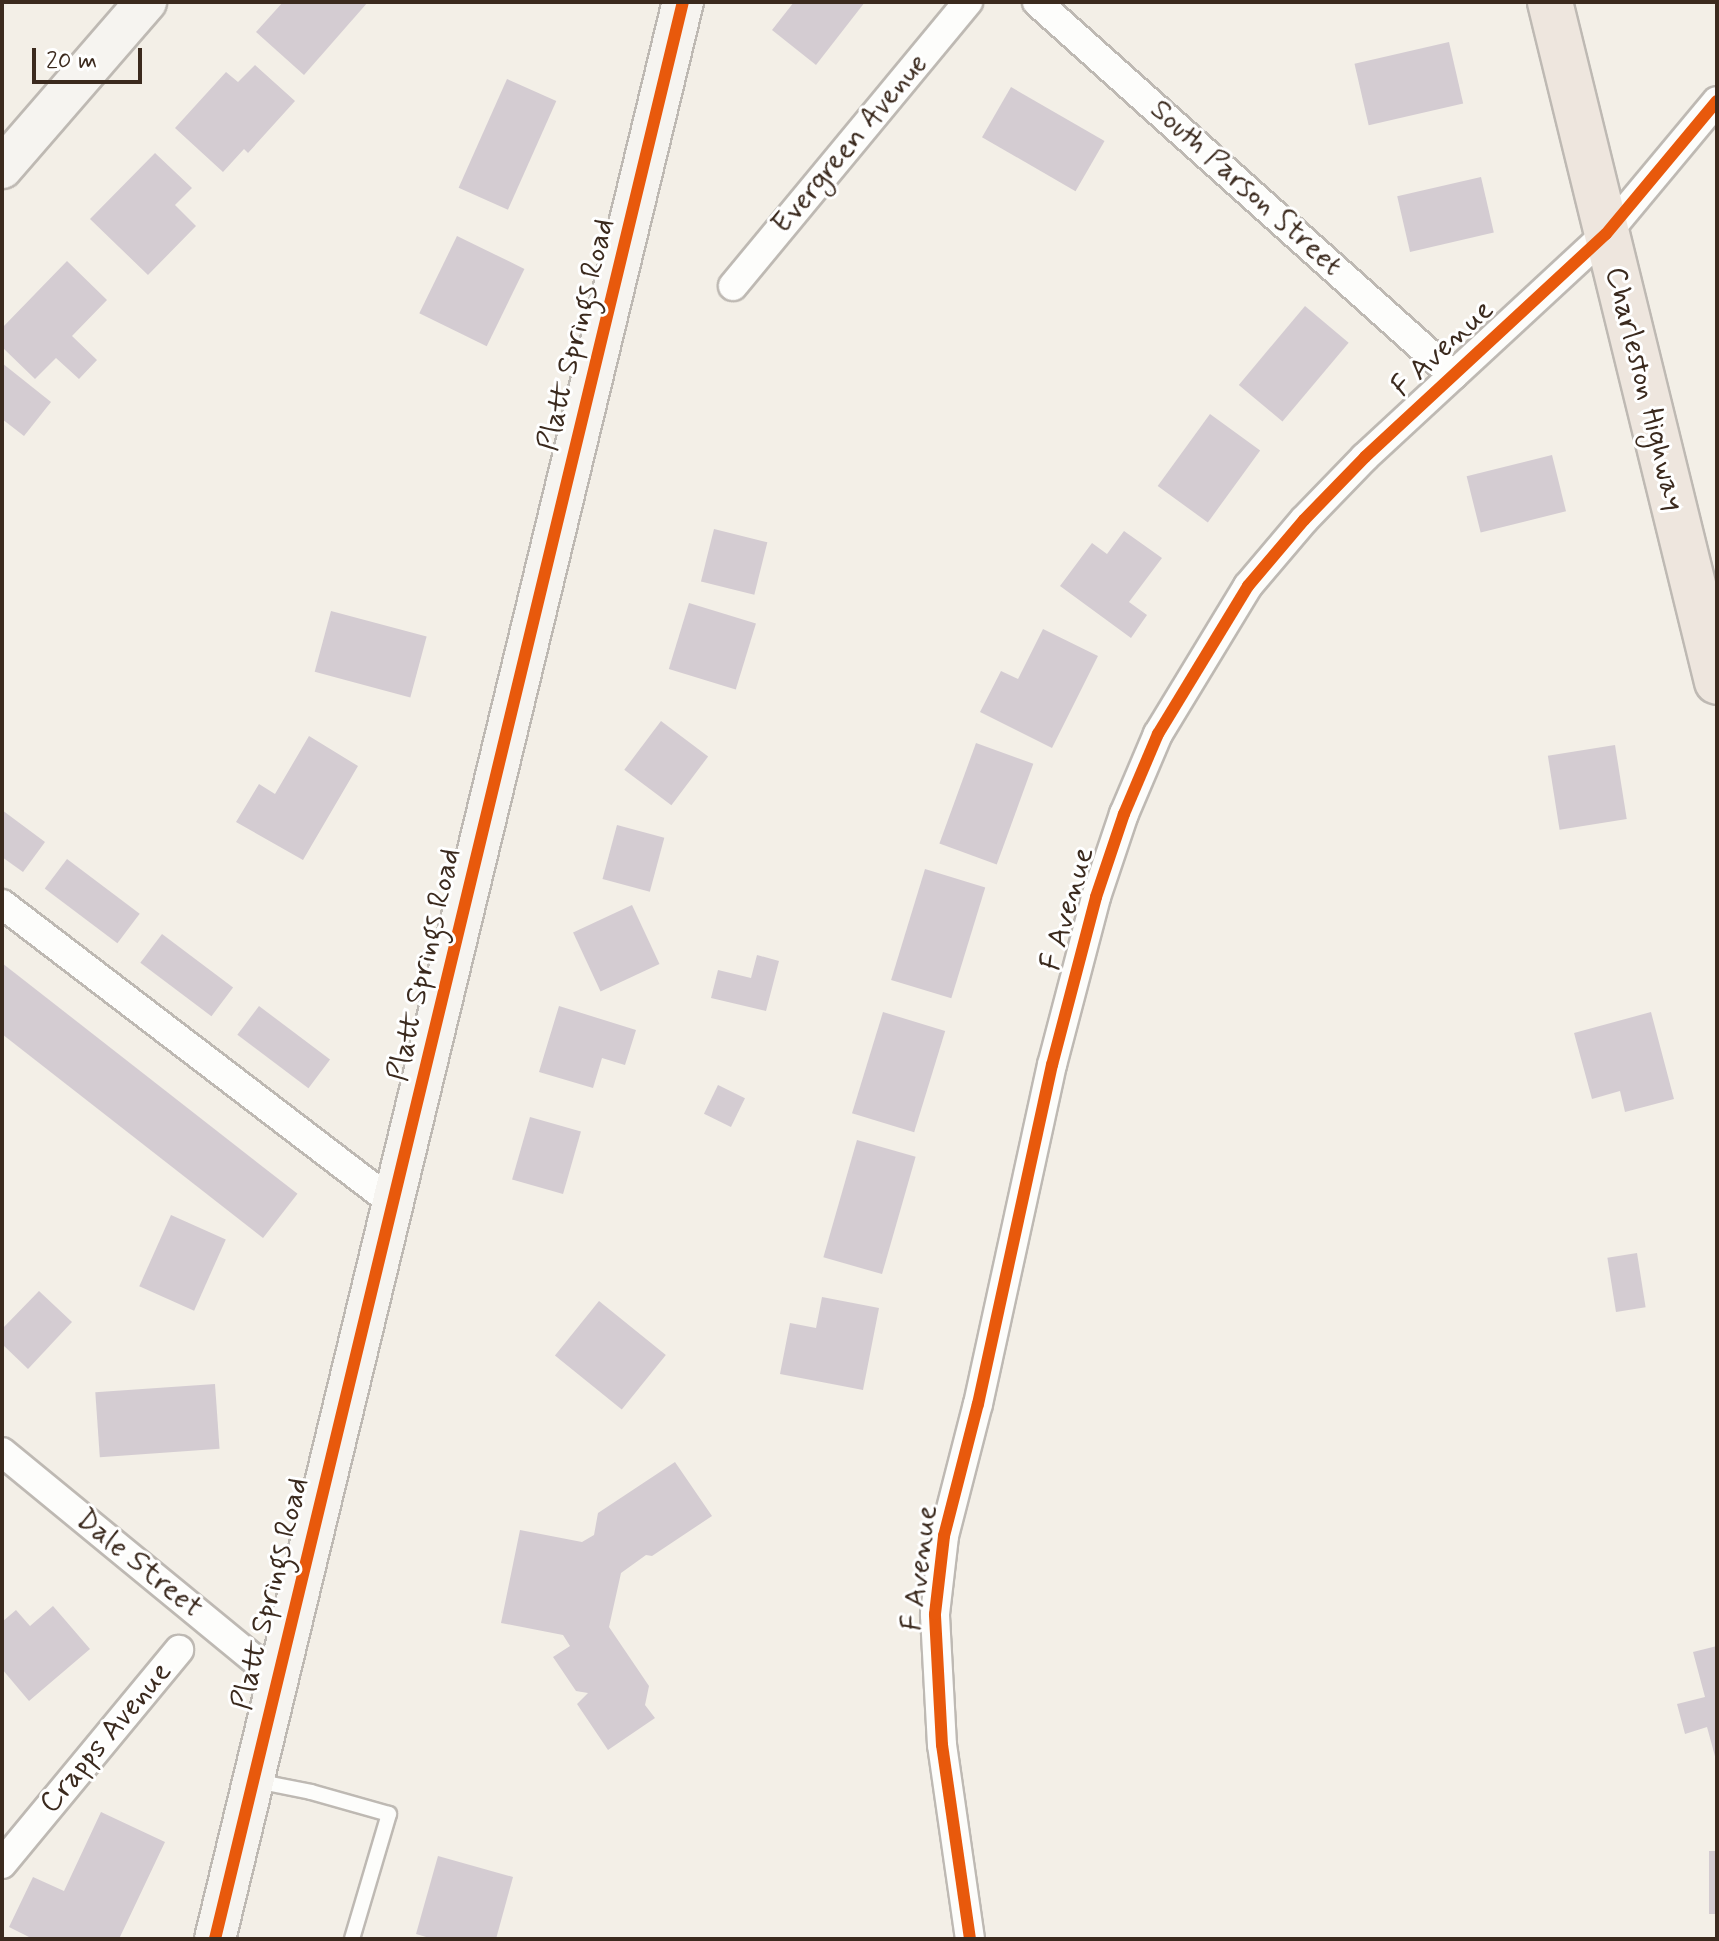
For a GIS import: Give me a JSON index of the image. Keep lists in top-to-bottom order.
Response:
{
  "streets": {
    "main road": ["Platt Springs Road", "Charleston Highway"],
    "street": [
      "Evergreen Avenue",
      "South Parson Street",
      "F Avenue",
      "Dale Street",
      "Crapps Avenue"
    ]
  },
  "crossings": [
    ["South Parson Street", "F Avenue"],
    ["Platt Springs Road", "Dale Street"],
    ["F Avenue", "Charleston Highway"]
  ],
  "scale_bar": "20 m"
}
